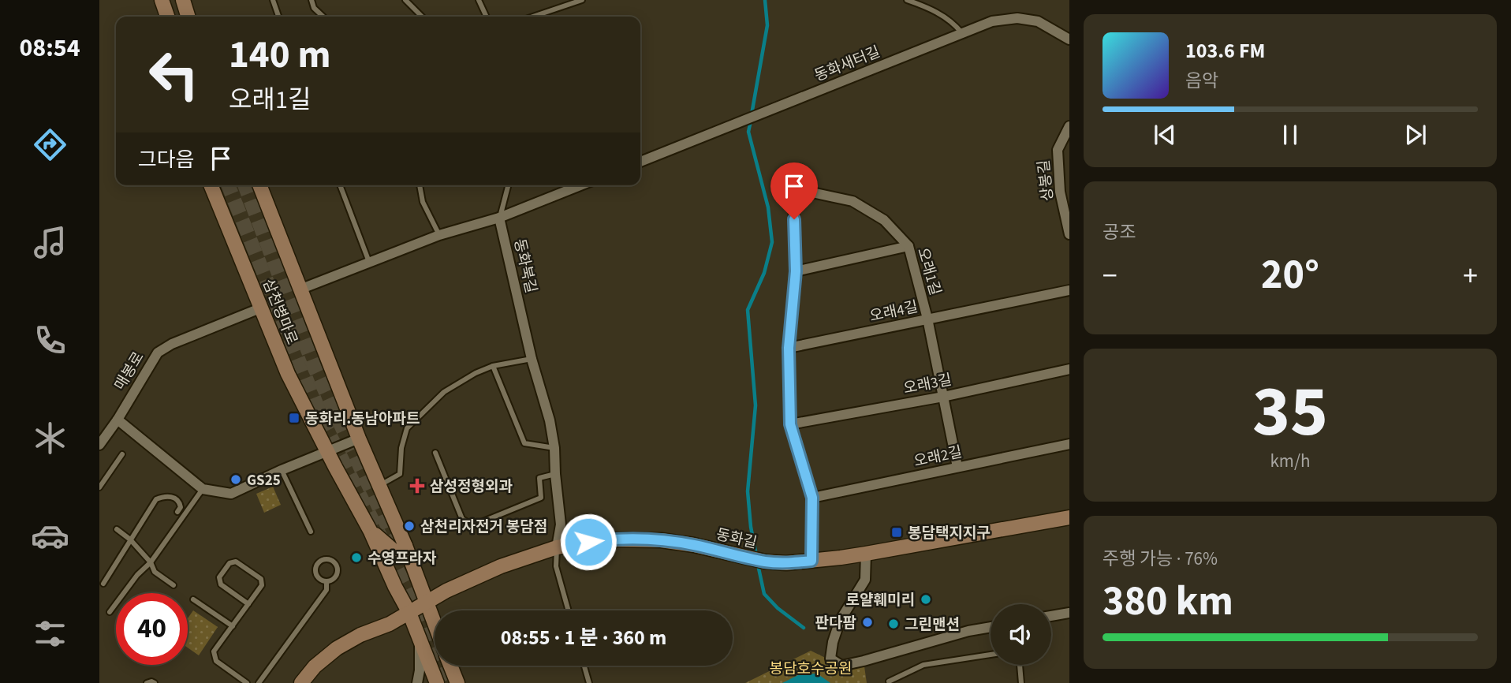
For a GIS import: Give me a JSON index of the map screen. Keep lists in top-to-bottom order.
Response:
{
  "streets": {
    "main road": ["삼천병마로", "동화길"],
    "street": [
      "동화새터길",
      "상봉길",
      "동화북길",
      "오래1길",
      "오래4길",
      "매봉로",
      "오래3길",
      "오래2길"
    ]
  },
  "crossings": [
    ["동화북길", "동화길"],
    ["오래1길", "오래4길"],
    ["오래1길", "오래3길"],
    ["오래1길", "오래2길"],
    ["오래1길", "동화길"],
    ["삼천병마로", "매봉로"],
    ["삼천병마로", "동화길"]
  ],
  "parks": ["봉담호수공원"],
  "places": {
    "transit": ["동화리.동남아파트", "봉담택지지구"],
    "other": [
      "GS25",
      "삼천리자전거 봉담점",
      "수영프라자",
      "로얄훼미리",
      "판다팜",
      "그린맨션"
    ],
    "health": ["삼성정형외과"]
  },
  "page": {
    "tabs": "08:54",
    "turn": ["140 m", "오래1길"],
    "song": ["103.6 FM", "음악"],
    "then": "그다음",
    "tile": [
      "공조",
      ["35", "km/h"],
      ["주행 가능 · 76%", "380 km"]
    ],
    "heat": ["−", "20°", "+"],
    "limit": "40",
    "trip": "08:55 · 1 분 · 360 m"
  }
}
